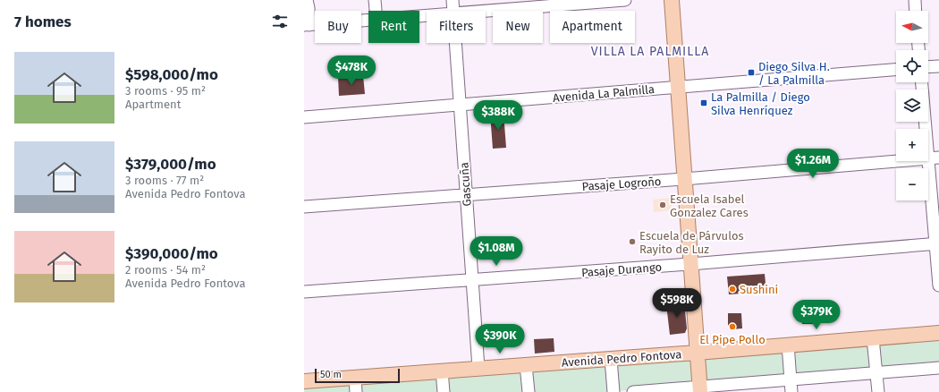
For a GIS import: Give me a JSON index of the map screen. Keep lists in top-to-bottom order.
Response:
{
  "streets": {
    "main road": ["Avenida Pedro Fontova"],
    "street": [
      "Avenida La Palmilla",
      "Pasaje Logroño",
      "Gascuña",
      "Pasaje Durango"
    ]
  },
  "crossings": [
    ["Avenida La Palmilla", "Gascuña"],
    ["Pasaje Logroño", "Gascuña"],
    ["Gascuña", "Pasaje Durango"],
    ["Gascuña", "Avenida Pedro Fontova"]
  ],
  "districts": ["VILLA LA PALMILLA"],
  "places": {
    "transit": ["Diego Silva H. / La Palmilla", "La Palmilla / Diego Silva Henríquez"],
    "other": [
      "Escuela Isabel Gonzalez Cares",
      "Escuela de Párvulos Rayito de Luz",
      "Sushini",
      "El Pipe Pollo"
    ]
  },
  "scale_bar": "50 m",
  "north": "left",
  "page": {
    "heading": "7 homes",
    "map_buttons": ["+", "−"],
    "chip": [
      "Buy",
      "Rent",
      "Filters",
      "New",
      "Apartment"
    ],
    "list": [
      {
        "name": "$598,000/mo",
        "note": "3 rooms · 95 m² · Apartment"
      },
      {
        "name": "$379,000/mo",
        "note": "3 rooms · 77 m² · Avenida Pedro Fontova"
      },
      {
        "name": "$390,000/mo",
        "note": "2 rooms · 54 m² · Avenida Pedro Fontova"
      }
    ],
    "price": [
      "$478K",
      "$388K",
      "$1.26M",
      "$1.08M",
      "$598K",
      "$379K",
      "$390K"
    ],
    "scale": "50 m"
  }
}
